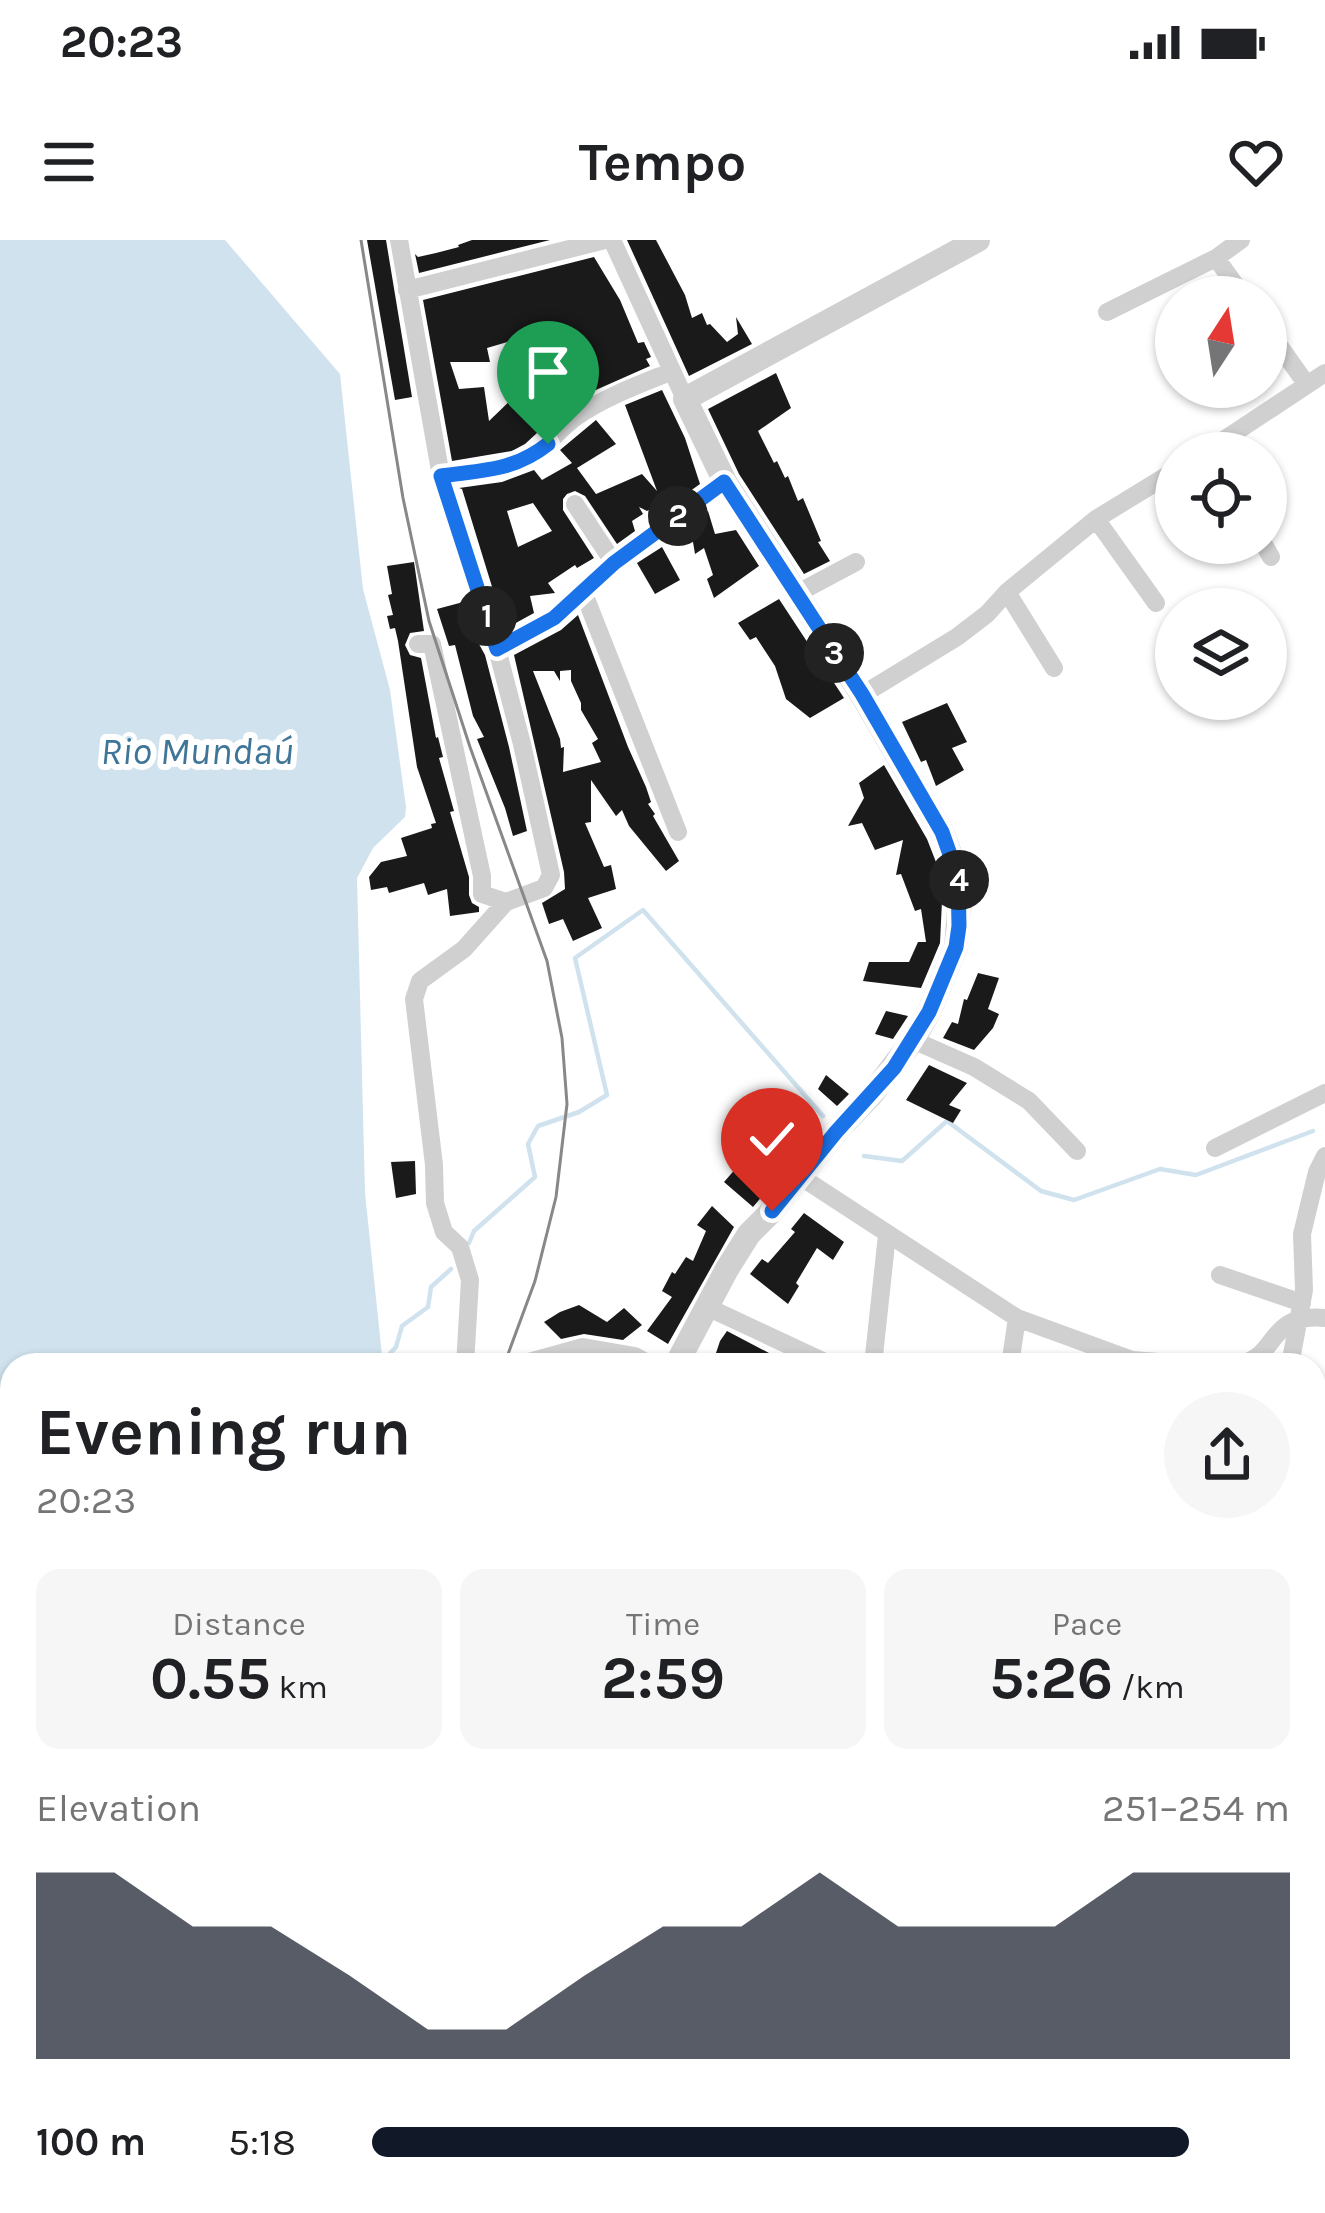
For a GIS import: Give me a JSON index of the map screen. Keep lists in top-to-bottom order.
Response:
{
  "water": ["Rio Mundaú"],
  "north": "top",
  "page": {
    "status": "20:23",
    "header": "Tempo",
    "pins": [
      "2",
      "1",
      "3",
      "4"
    ],
    "heading": ["Evening run", "20:23"],
    "stats": [
      ["Distance", "0.55 km"],
      ["Time", "2:59"],
      ["Pace", "5:26 /km"]
    ],
    "chart": ["Elevation", "251–254 m"],
    "list": [
      {
        "name": "100 m",
        "note": "5:18"
      }
    ]
  }
}
